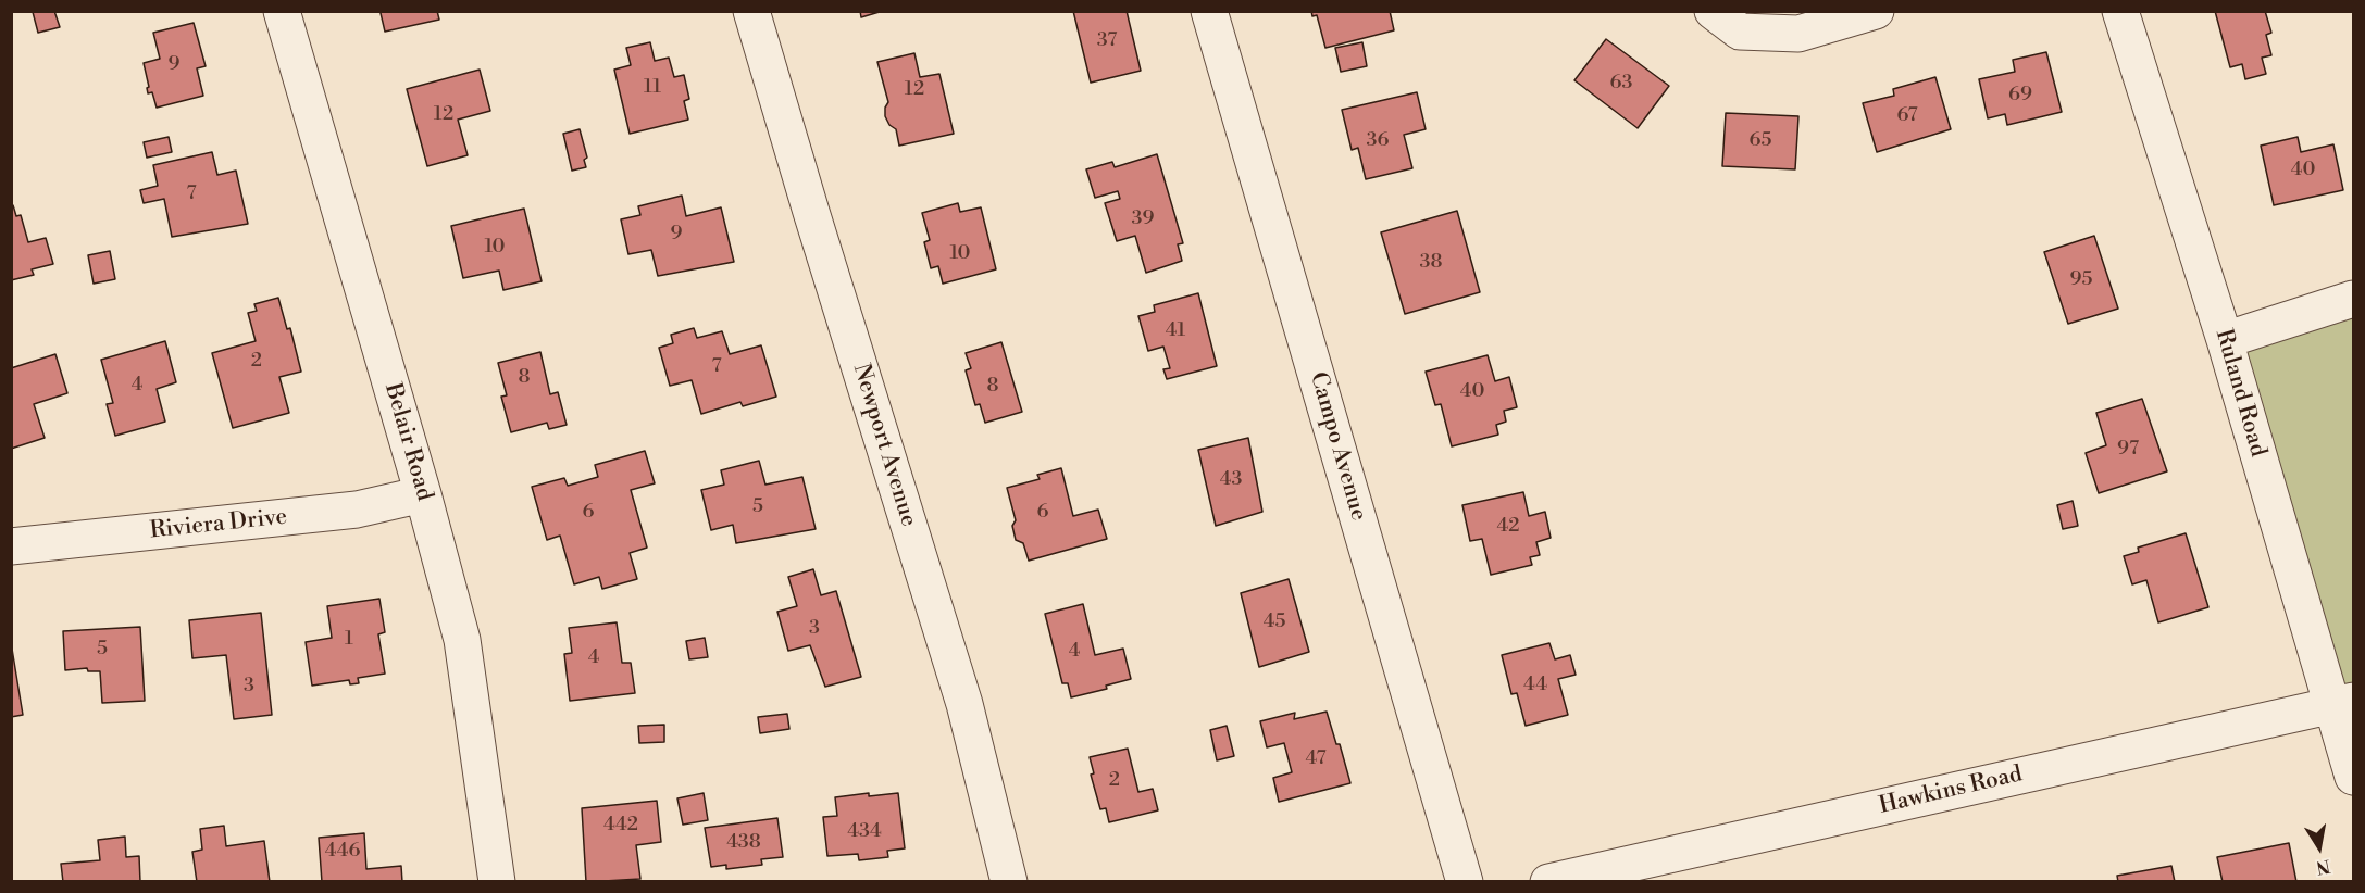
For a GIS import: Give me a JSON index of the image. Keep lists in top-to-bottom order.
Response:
{
  "streets": {
    "street": [
      "Ruland Road",
      "Belair Road",
      "Newport Avenue",
      "Campo Avenue",
      "Riviera Drive",
      "Hawkins Road"
    ]
  },
  "crossings": [
    ["Ruland Road", "Hawkins Road"],
    ["Belair Road", "Riviera Drive"]
  ],
  "house_numbers": [
    "37",
    "9",
    "63",
    "11",
    "12",
    "69",
    "12",
    "67",
    "36",
    "65",
    "40",
    "7",
    "39",
    "9",
    "10",
    "10",
    "38",
    "95",
    "41",
    "2",
    "7",
    "8",
    "4",
    "8",
    "40",
    "97",
    "43",
    "5",
    "6",
    "6",
    "42",
    "45",
    "3",
    "1",
    "5",
    "4",
    "4",
    "44",
    "3",
    "47",
    "2",
    "442",
    "434",
    "438",
    "446"
  ],
  "north": "bottom"
}
